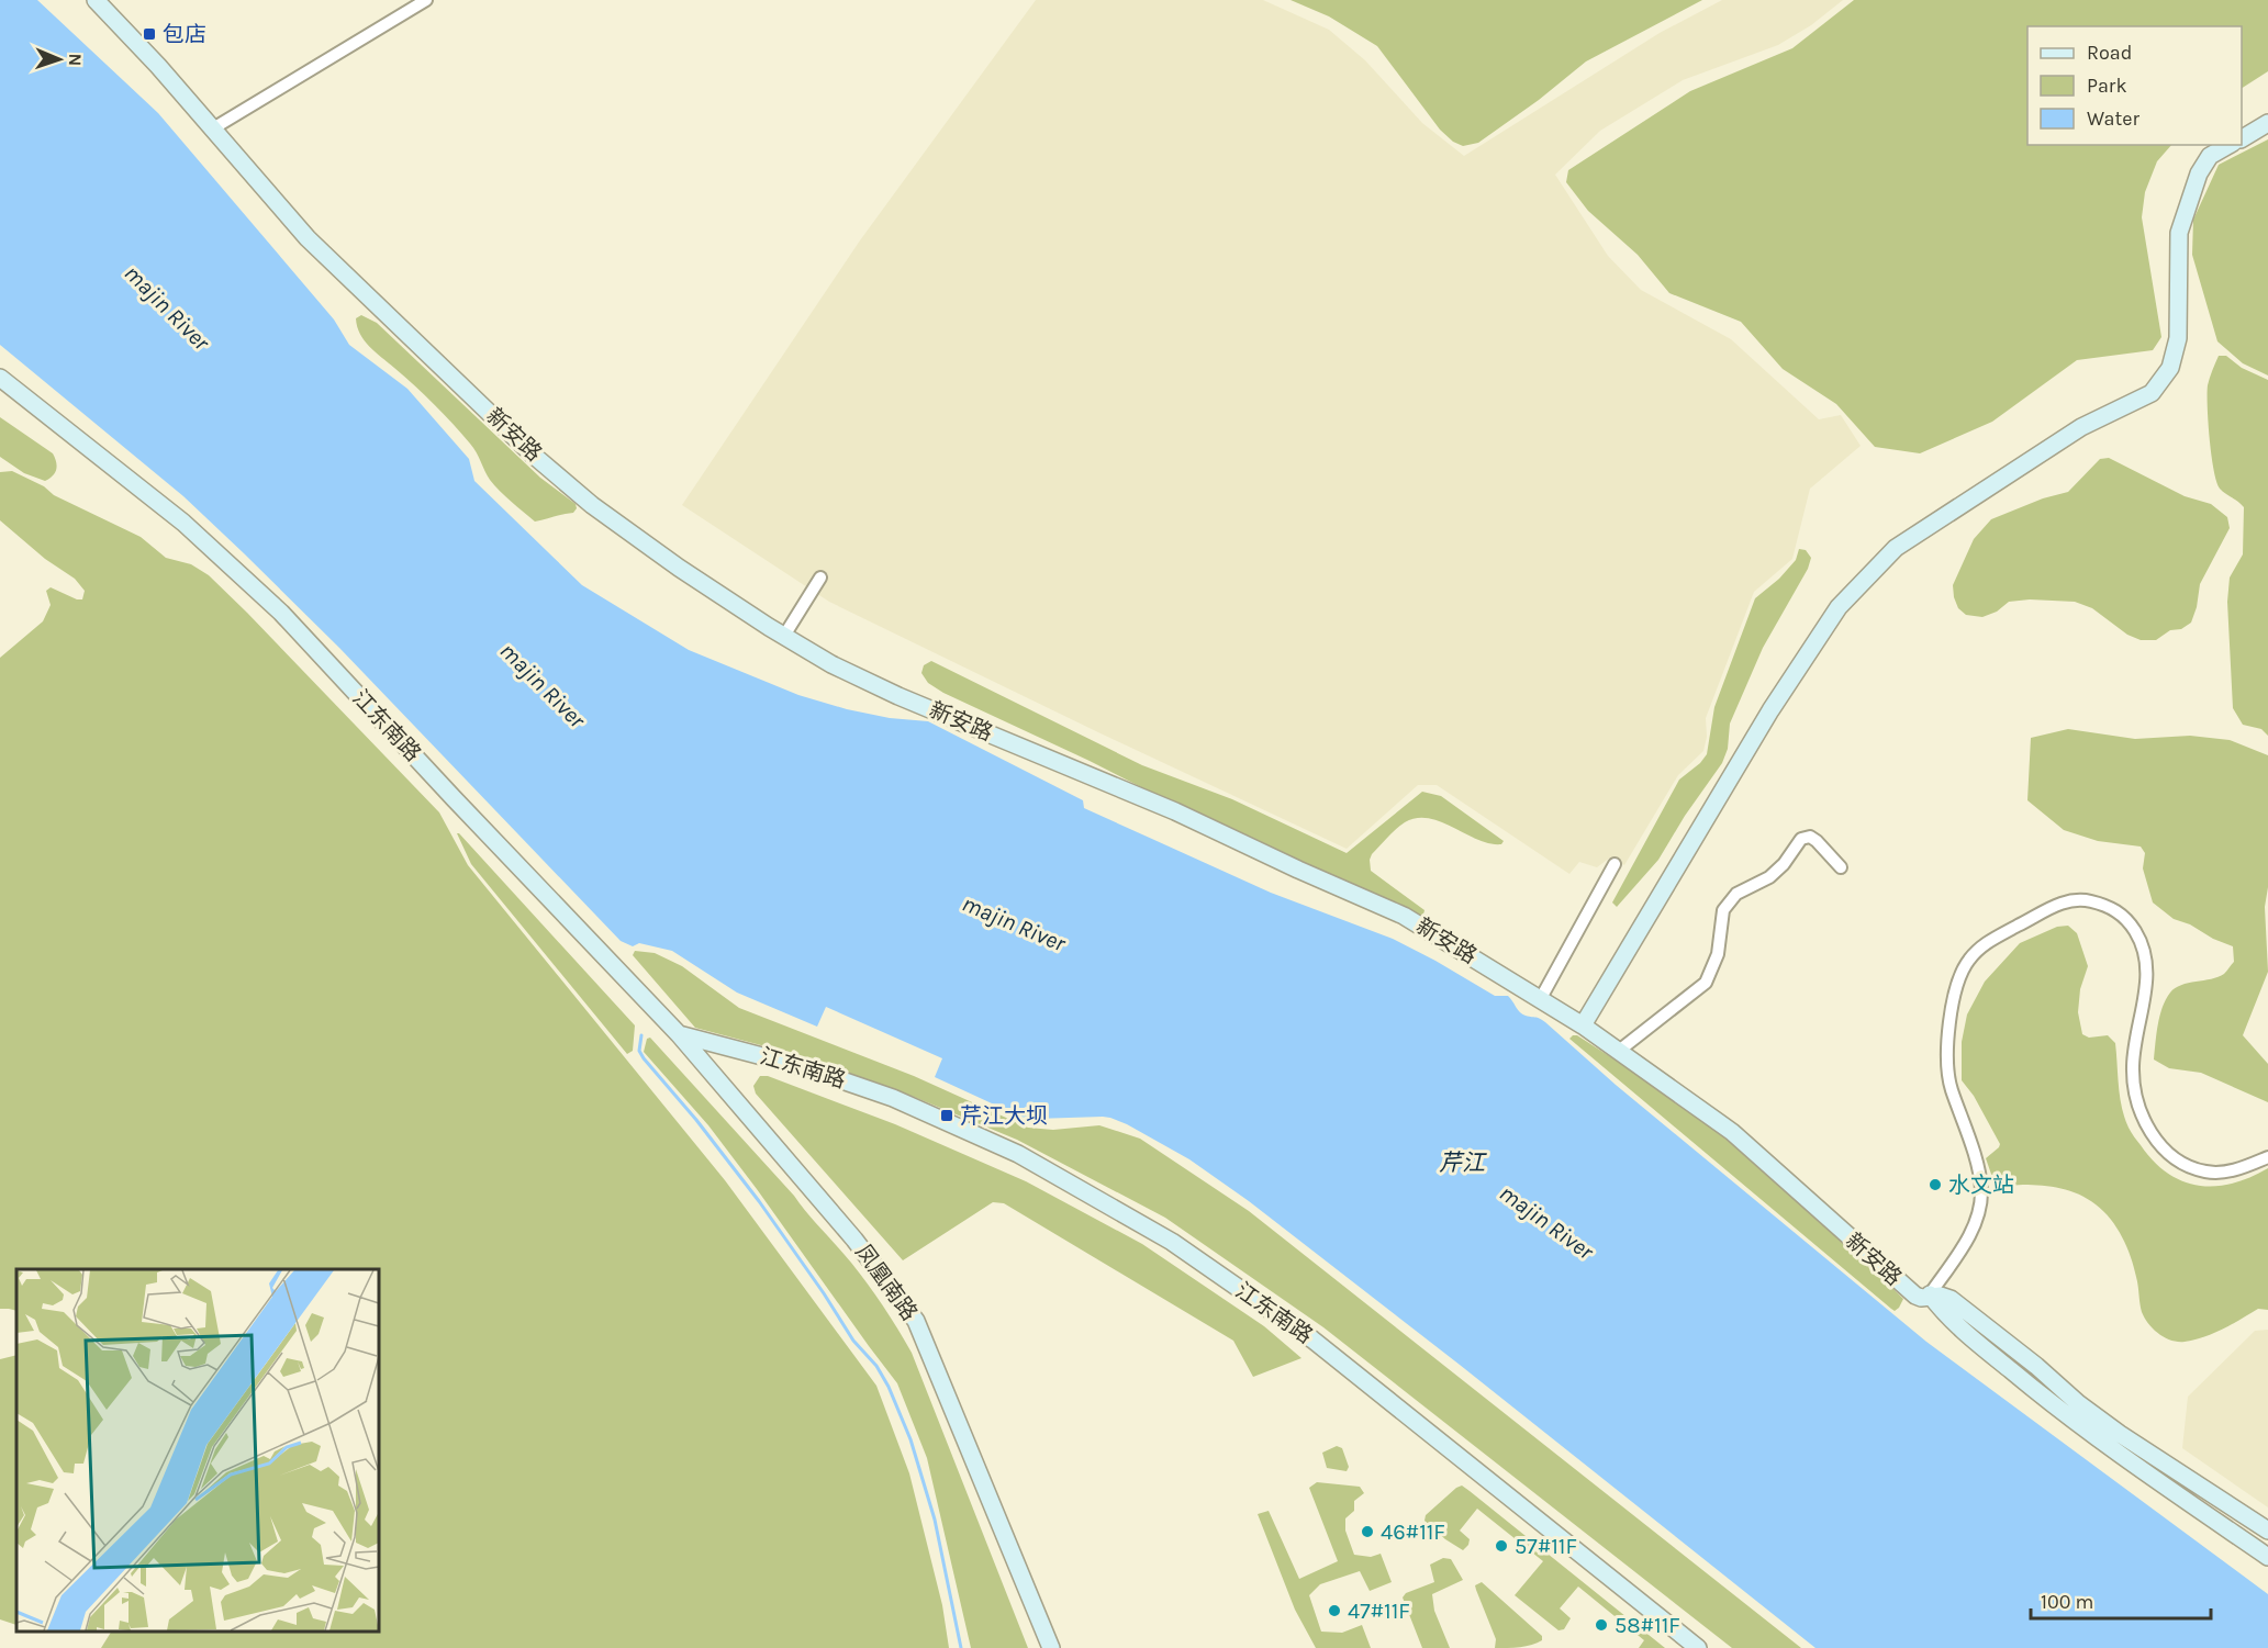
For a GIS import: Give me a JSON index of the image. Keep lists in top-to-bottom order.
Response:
{
  "streets": {
    "main road": ["新安路", "江东南路", "凤凰南路"]
  },
  "crossings": [
    ["江东南路", "凤凰南路"]
  ],
  "water": ["majin River", "芹江"],
  "places": {
    "transit": ["包店", "芹江大坝"],
    "other": [
      "水文站",
      "46#11F",
      "57#11F",
      "47#11F",
      "58#11F"
    ]
  },
  "legend": ["Road", "Park", "Water"],
  "scale_bar": "100 m",
  "north": "right"
}
